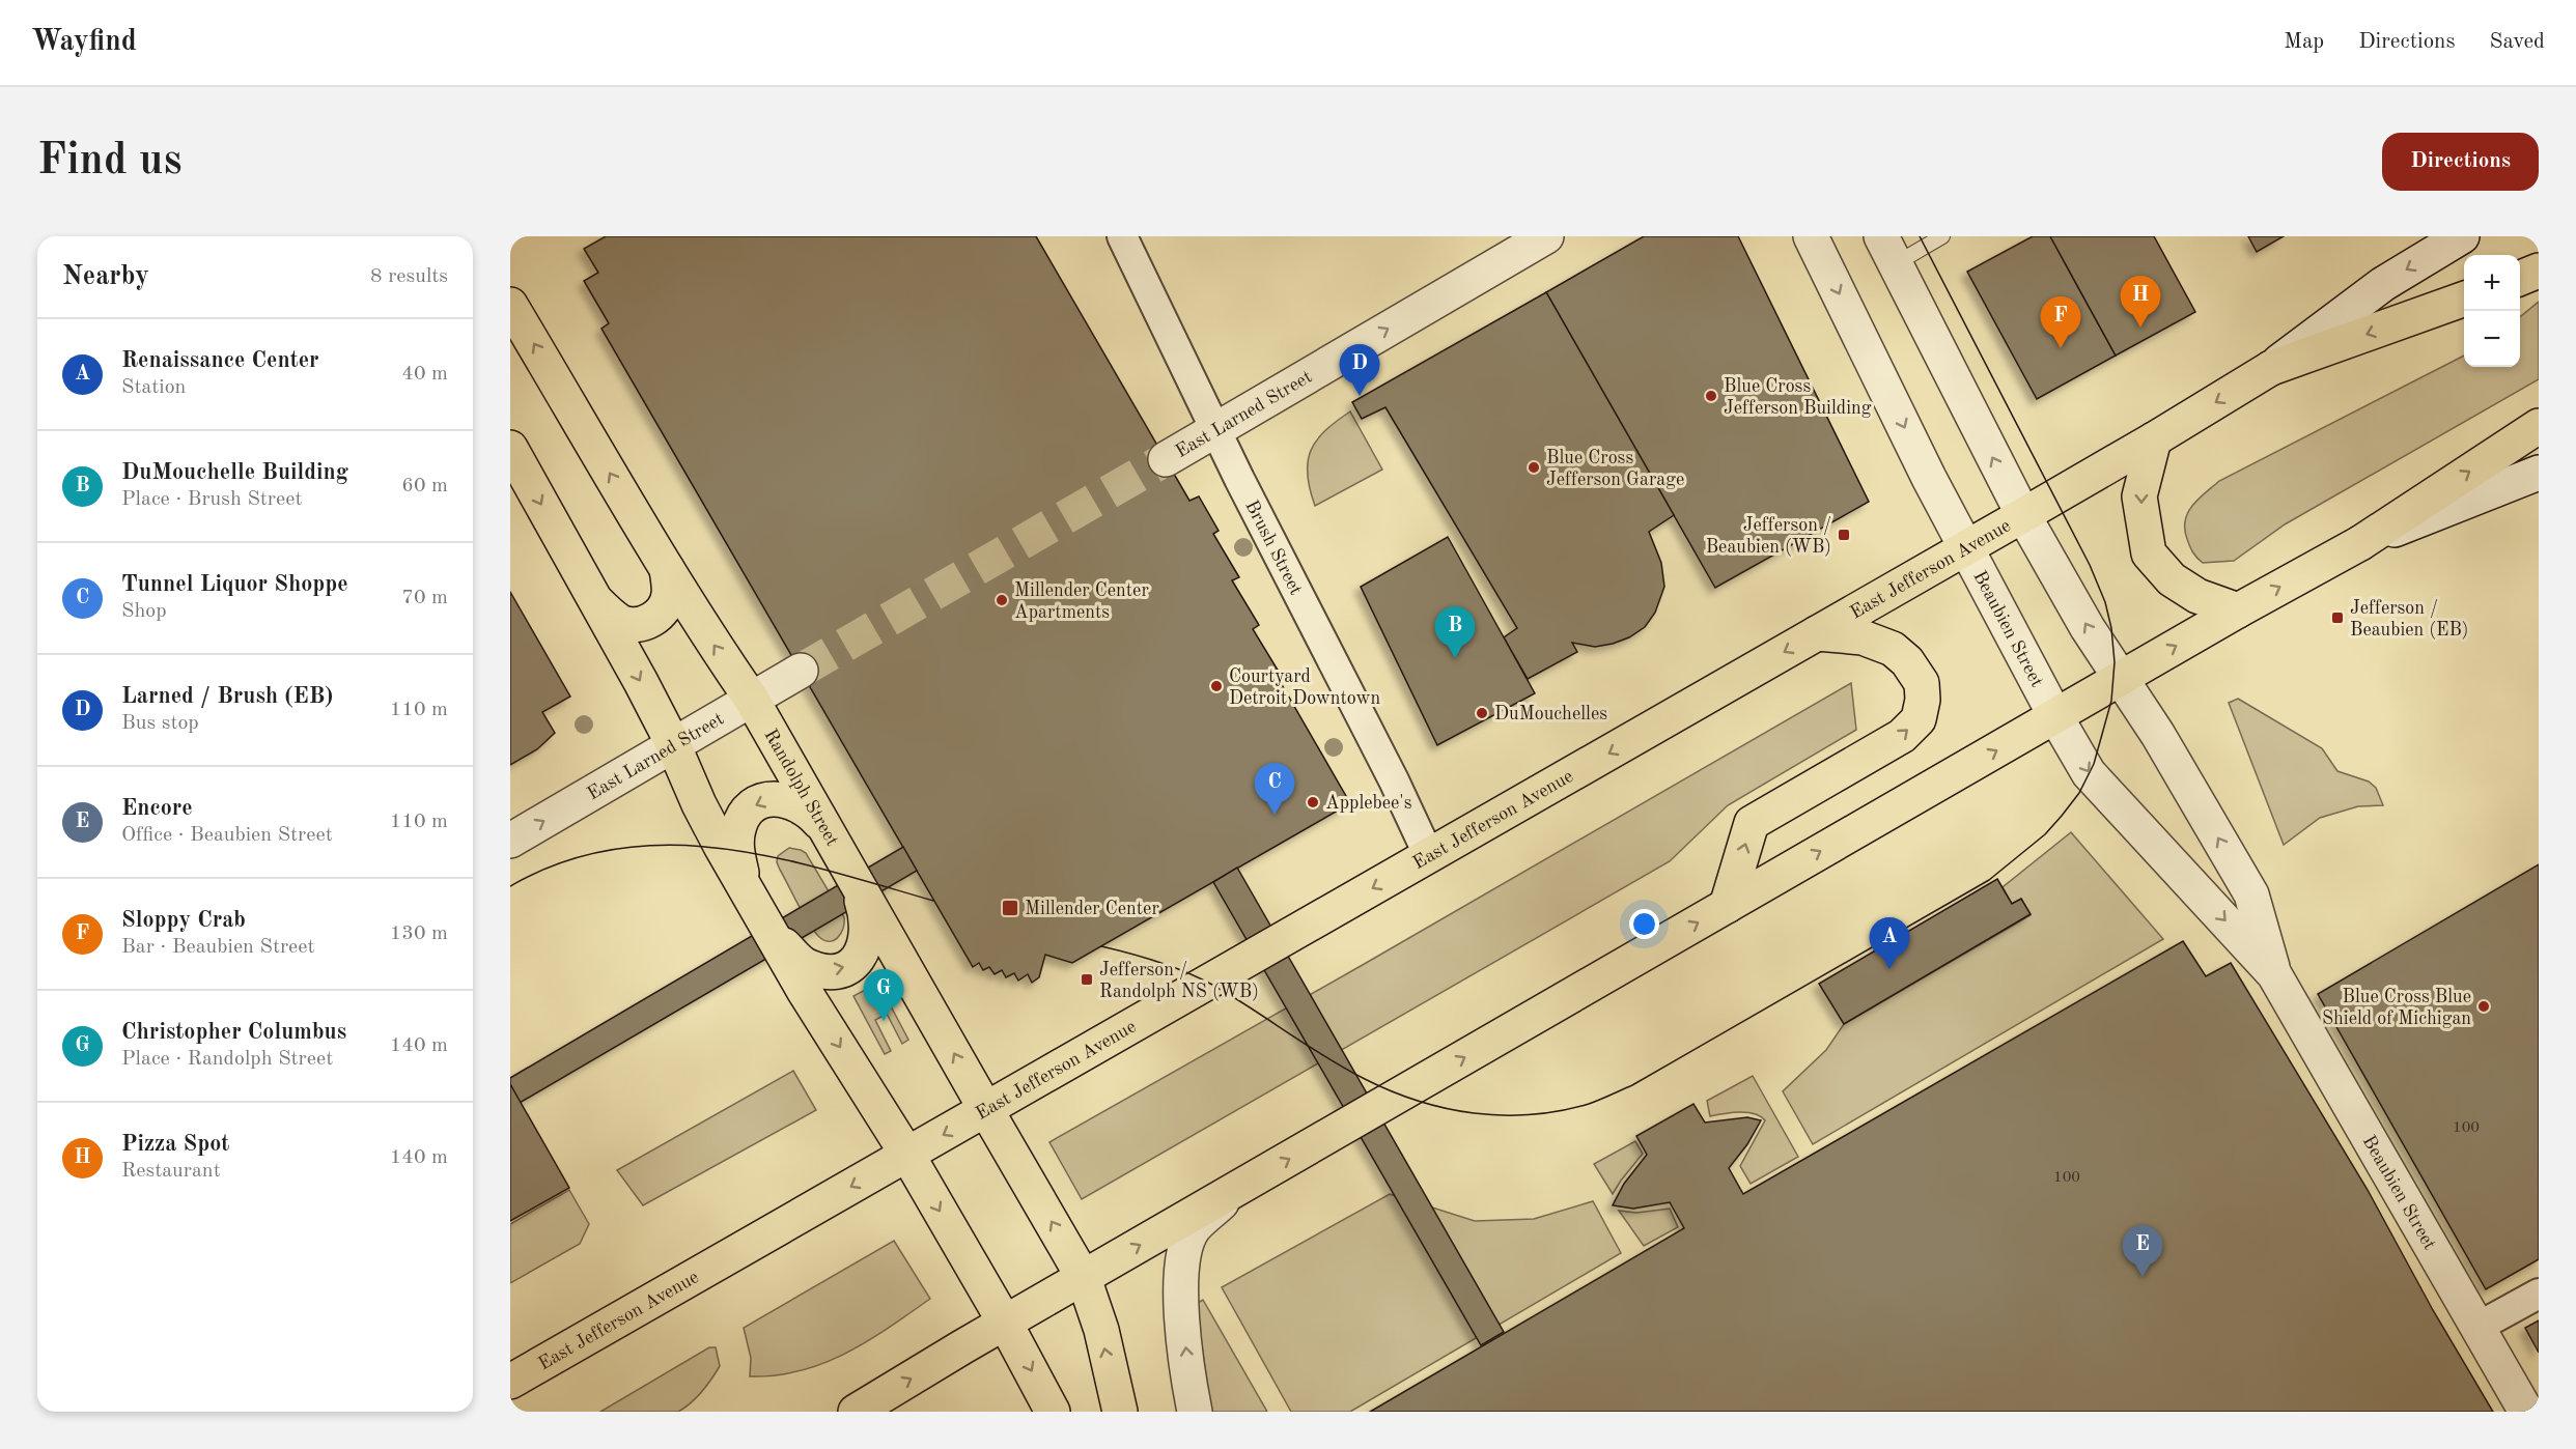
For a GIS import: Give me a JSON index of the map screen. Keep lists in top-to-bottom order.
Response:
{
  "streets": {
    "main road": ["East Jefferson Avenue", "Randolph Street"],
    "street": ["East Larned Street", "Brush Street", "Beaubien Street"]
  },
  "crossings": [
    ["East Larned Street", "Brush Street"],
    ["East Larned Street", "Randolph Street"],
    ["Brush Street", "East Jefferson Avenue"],
    ["East Jefferson Avenue", "Beaubien Street"],
    ["East Jefferson Avenue", "Randolph Street"]
  ],
  "one_way": ["East Larned Street"],
  "places": {
    "other": [
      "Blue Cross Jefferson Building",
      "Blue Cross Jefferson Garage",
      "Millender Center Apartments",
      "Courtyard Detroit Downtown",
      "DuMouchelles",
      "Applebee's",
      "Blue Cross Blue Shield of Michigan"
    ],
    "transit": [
      "Jefferson / Beaubien (WB)",
      "Jefferson / Beaubien (EB)",
      "Millender Center",
      "Jefferson / Randolph NS (WB)"
    ]
  },
  "house_numbers": ["100", "100"],
  "page": {
    "header": "Wayfind",
    "nav": ["Map", "Directions", "Saved"],
    "buttons": "Directions",
    "title": "Find us",
    "heading": ["Nearby", "8 results"],
    "map_buttons": ["+", "−"],
    "pins": [
      "H",
      "F",
      "D",
      "B",
      "C",
      "A",
      "G",
      "E"
    ],
    "list": [
      {
        "mark": "A",
        "name": "Renaissance Center",
        "note": "Station",
        "value": "40 m"
      },
      {
        "mark": "B",
        "name": "DuMouchelle Building",
        "note": "Place · Brush Street",
        "value": "60 m"
      },
      {
        "mark": "C",
        "name": "Tunnel Liquor Shoppe",
        "note": "Shop",
        "value": "70 m"
      },
      {
        "mark": "D",
        "name": "Larned / Brush (EB)",
        "note": "Bus stop",
        "value": "110 m"
      },
      {
        "mark": "E",
        "name": "Encore",
        "note": "Office · Beaubien Street",
        "value": "110 m"
      },
      {
        "mark": "F",
        "name": "Sloppy Crab",
        "note": "Bar · Beaubien Street",
        "value": "130 m"
      },
      {
        "mark": "G",
        "name": "Christopher Columbus",
        "note": "Place · Randolph Street",
        "value": "140 m"
      },
      {
        "mark": "H",
        "name": "Pizza Spot",
        "note": "Restaurant",
        "value": "140 m"
      }
    ]
  }
}
